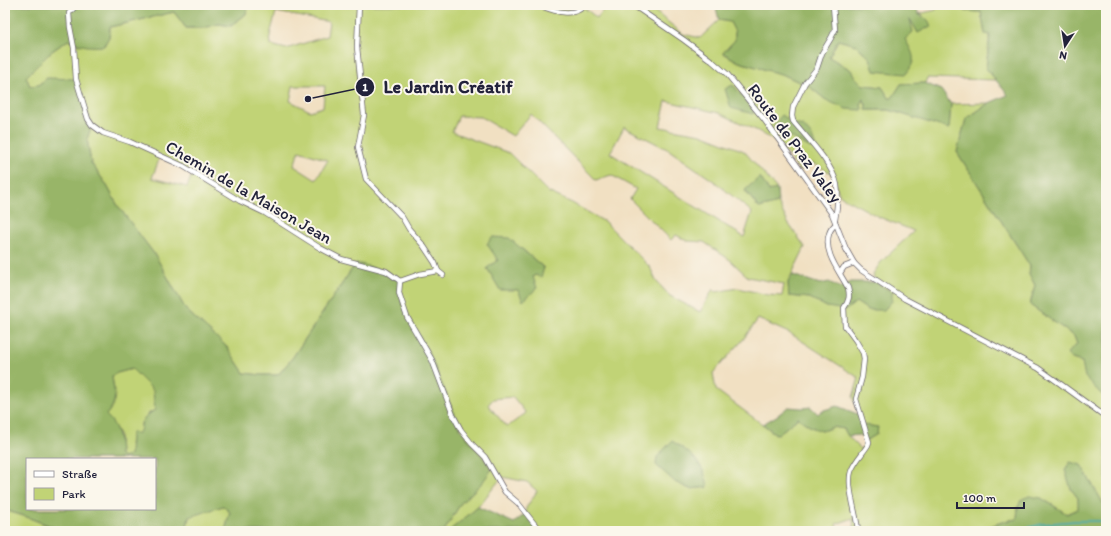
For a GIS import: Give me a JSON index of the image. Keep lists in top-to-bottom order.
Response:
{
  "streets": {
    "street": ["Route de Praz Valey", "Chemin de la Maison Jean"]
  },
  "places": ["Le Jardin Créatif"],
  "legend": ["Straße", "Park"],
  "scale_bar": "100 m",
  "north": "bottom"
}
